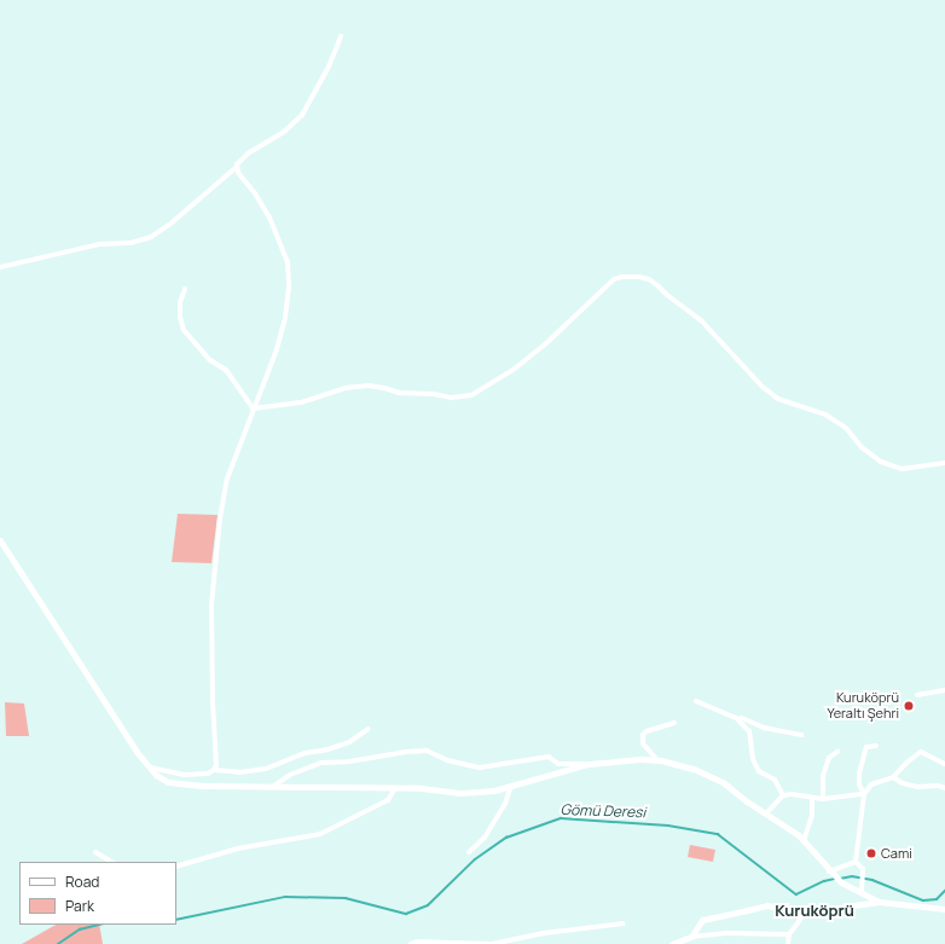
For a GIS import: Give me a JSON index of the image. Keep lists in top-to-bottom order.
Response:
{
  "districts": ["Kuruköprü"],
  "water": ["Gömü Deresi"],
  "places": ["Kuruköprü Yeraltı Şehri", "Cami"],
  "legend": ["Road", "Park"]
}
